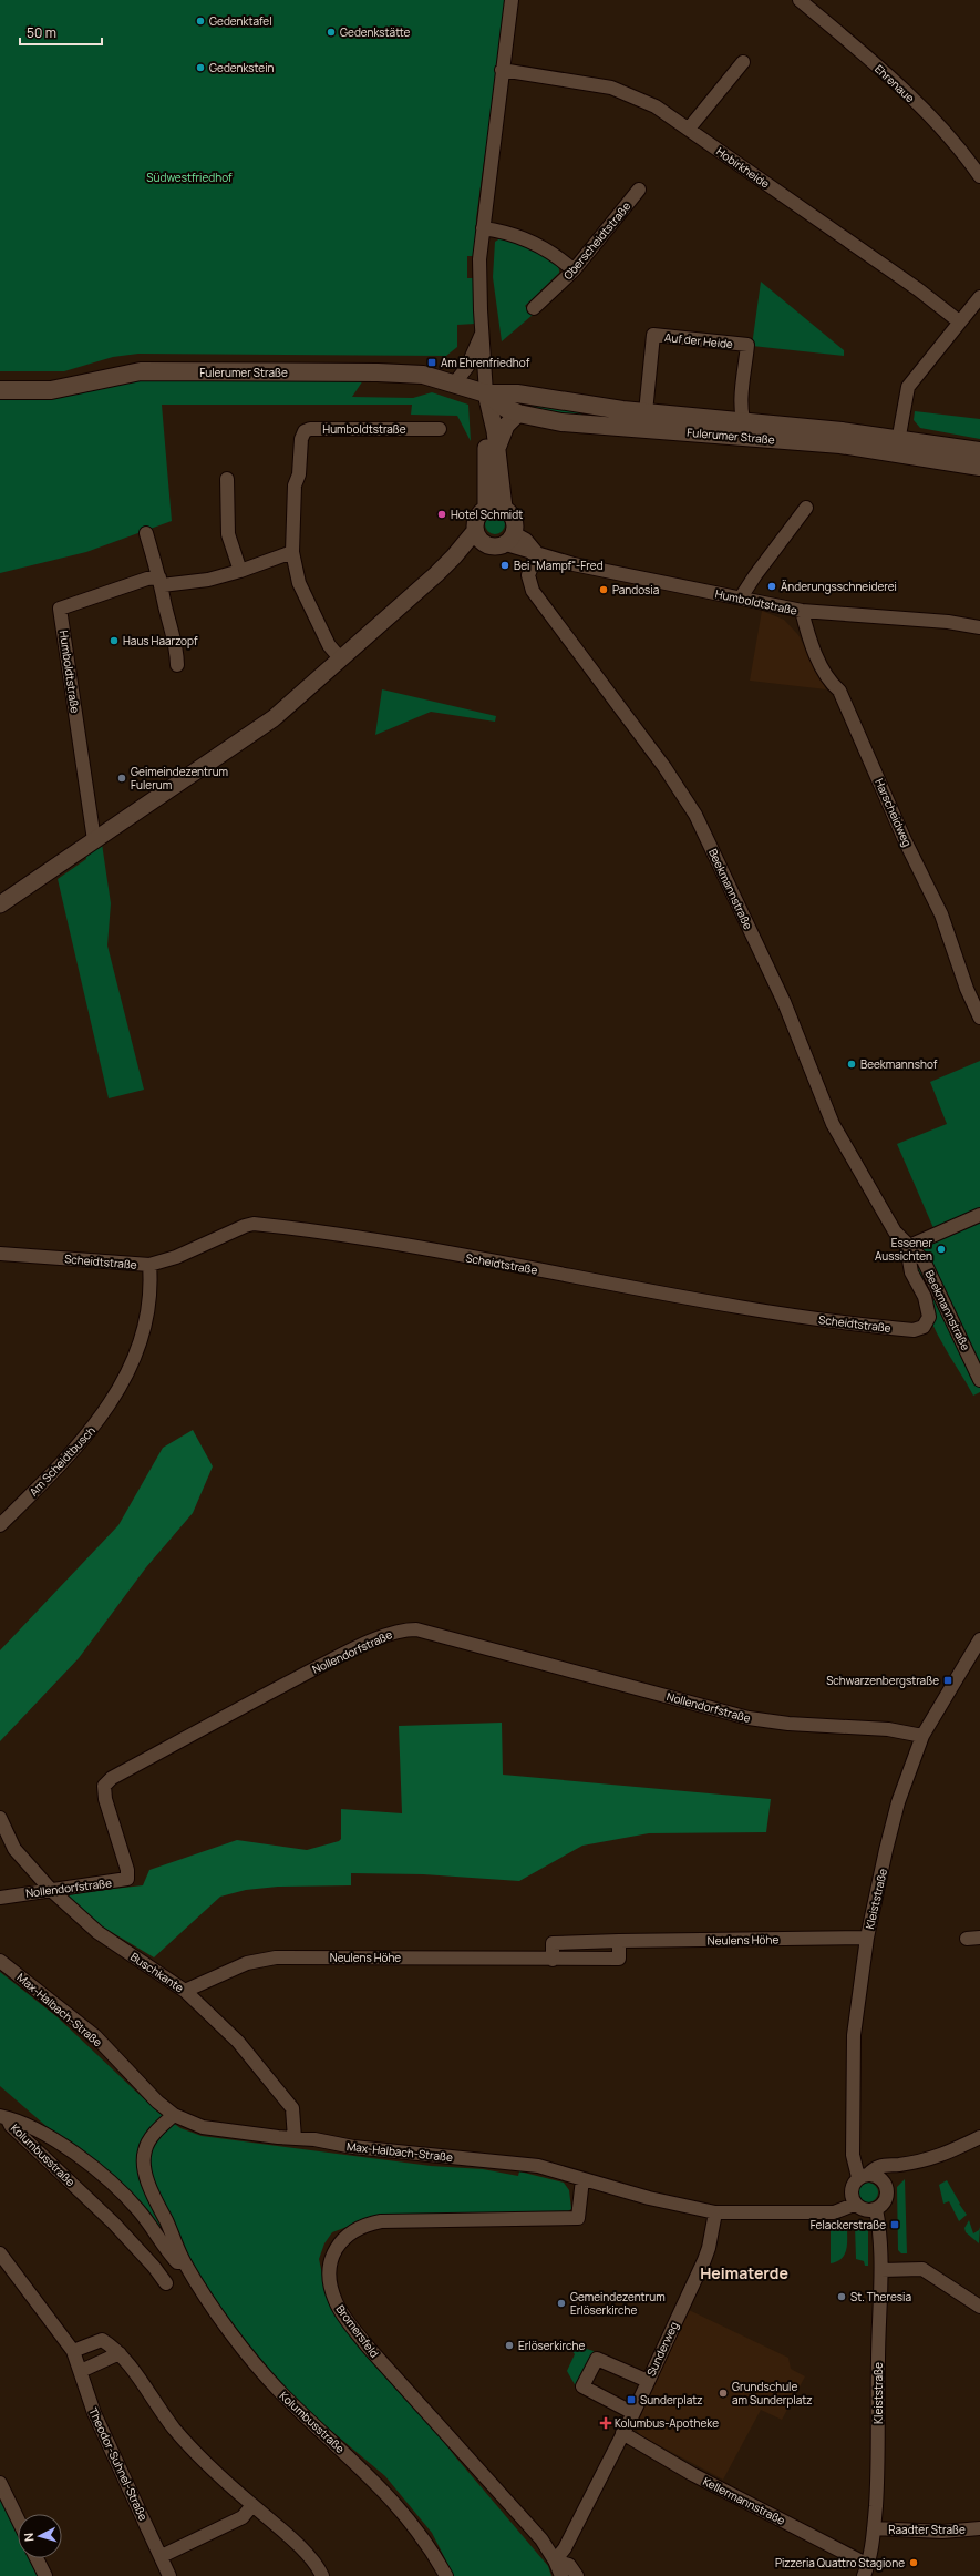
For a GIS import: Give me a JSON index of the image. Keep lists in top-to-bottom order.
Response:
{
  "streets": {
    "main road": ["Fulerumer Straße"],
    "street": [
      "Ehrenaue",
      "Hobirkheide",
      "Oberscheidtstraße",
      "Auf der Heide",
      "Humboldtstraße",
      "Harscheidweg",
      "Beekmannstraße",
      "Scheidtstraße",
      "Am Scheidtbusch",
      "Nollendorfstraße",
      "Kleiststraße",
      "Neulens Höhe",
      "Buschkante",
      "Max-Halbach-Straße",
      "Kolumbusstraße",
      "Bromersfeld",
      "Sunderweg",
      "Theodor-Suhnel-Straße",
      "Kellermannstraße",
      "Raadter Straße"
    ]
  },
  "crossings": [
    ["Auf der Heide", "Fulerumer Straße"],
    ["Humboldtstraße", "Harscheidweg"],
    ["Humboldtstraße", "Beekmannstraße"],
    ["Beekmannstraße", "Scheidtstraße"],
    ["Scheidtstraße", "Am Scheidtbusch"],
    ["Nollendorfstraße", "Kleiststraße"],
    ["Nollendorfstraße", "Buschkante"],
    ["Kleiststraße", "Neulens Höhe"],
    ["Kleiststraße", "Max-Halbach-Straße"],
    ["Kleiststraße", "Kellermannstraße"],
    ["Kleiststraße", "Raadter Straße"],
    ["Neulens Höhe", "Buschkante"],
    ["Buschkante", "Max-Halbach-Straße"],
    ["Max-Halbach-Straße", "Kolumbusstraße"],
    ["Max-Halbach-Straße", "Bromersfeld"],
    ["Max-Halbach-Straße", "Sunderweg"],
    ["Bromersfeld", "Sunderweg"],
    ["Sunderweg", "Kellermannstraße"]
  ],
  "districts": ["Heimaterde"],
  "parks": ["Südwestfriedhof"],
  "places": {
    "other": [
      "Gedenktafel",
      "Gedenkstätte",
      "Gedenkstein",
      "Hotel Schmidt",
      "Bei \"Mampf\"-Fred",
      "Änderungsschneiderei",
      "Pandosia",
      "Haus Haarzopf",
      "Geimeindezentrum Fulerum",
      "Beekmannshof",
      "Essener Aussichten",
      "St. Theresia",
      "Gemeindezentrum Erlöserkirche",
      "Erlöserkirche",
      "Grundschule am Sunderplatz",
      "Pizzeria Quattro Stagione"
    ],
    "transit": [
      "Am Ehrenfriedhof",
      "Schwarzenbergstraße",
      "Felackerstraße",
      "Sunderplatz"
    ],
    "health": ["Kolumbus-Apotheke"]
  },
  "scale_bar": "50 m",
  "north": "left"
}
